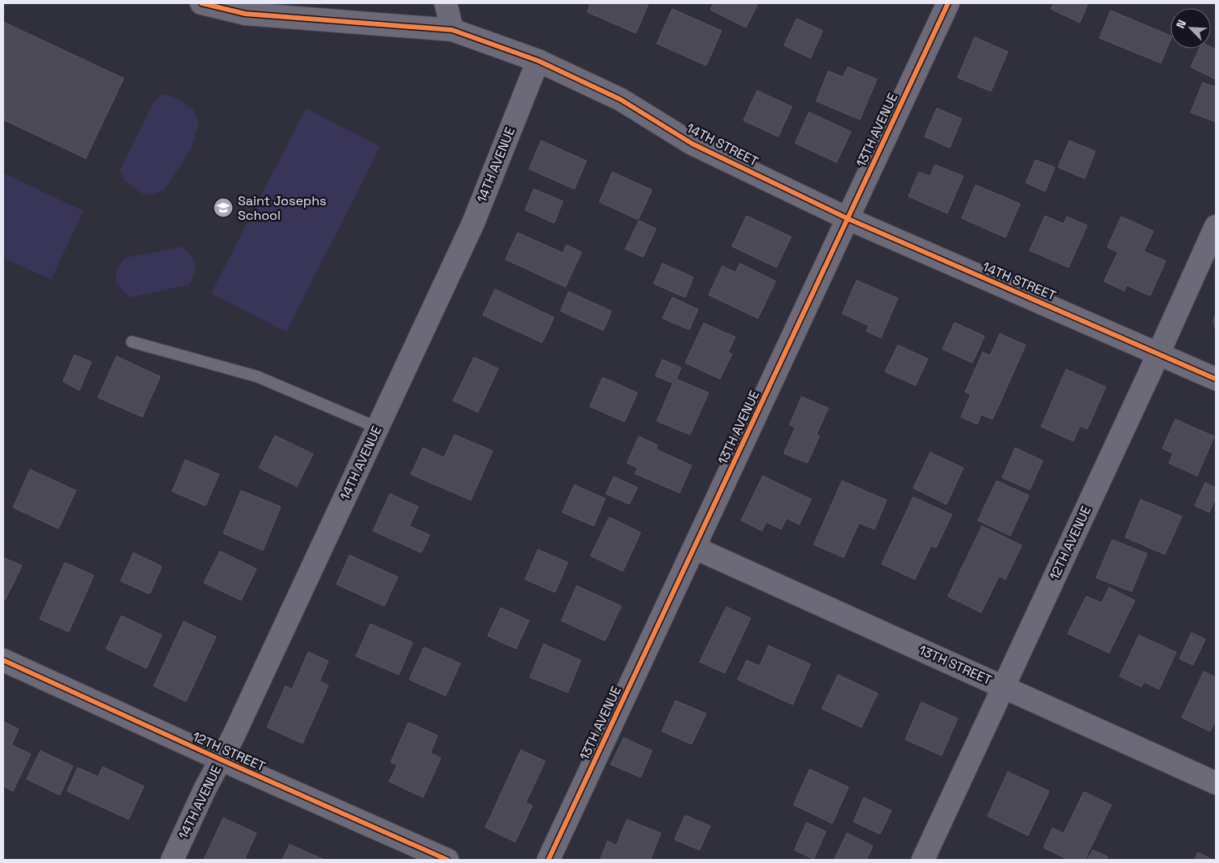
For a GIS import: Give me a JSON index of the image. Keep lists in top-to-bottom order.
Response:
{
  "streets": {
    "street": [
      "13TH AVENUE",
      "14TH STREET",
      "14TH AVENUE",
      "12TH AVENUE",
      "13TH STREET",
      "12TH STREET"
    ]
  },
  "crossings": [
    ["13TH AVENUE", "14TH STREET"],
    ["13TH AVENUE", "13TH STREET"],
    ["14TH STREET", "14TH AVENUE"],
    ["14TH STREET", "12TH AVENUE"],
    ["14TH AVENUE", "12TH STREET"],
    ["12TH AVENUE", "13TH STREET"]
  ],
  "places": {
    "school or university": ["Saint Josephs School"]
  },
  "north": "top left"
}
